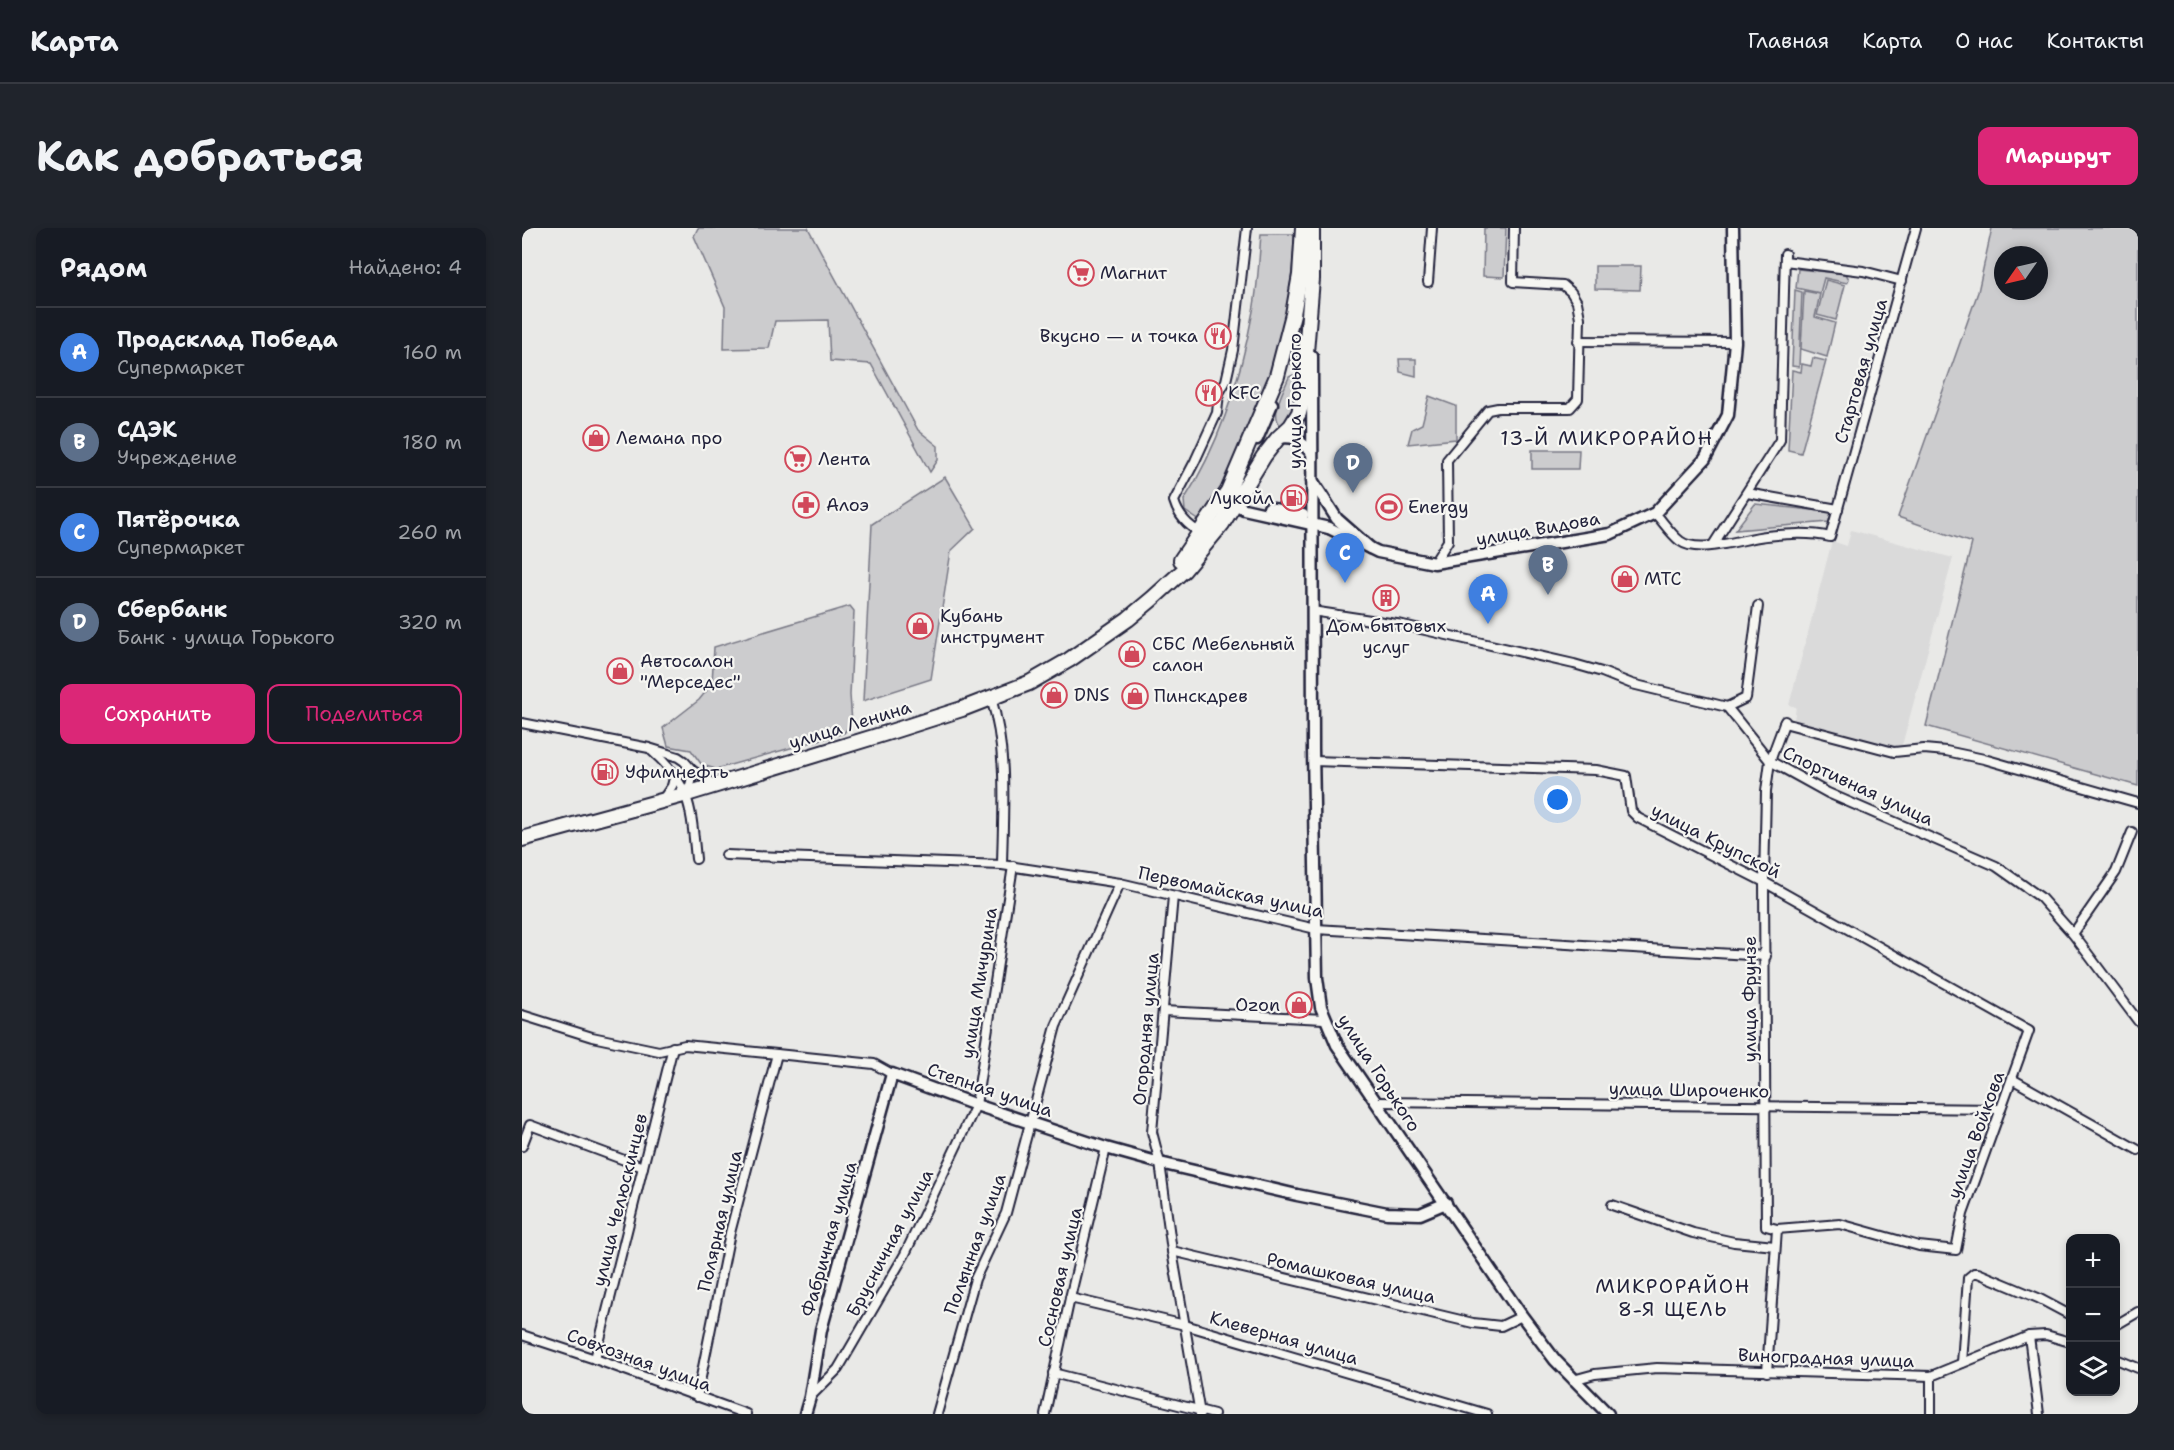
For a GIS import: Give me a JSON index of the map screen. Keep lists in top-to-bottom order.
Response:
{
  "streets": {
    "highway": ["улица Ленина"],
    "main road": [
      "улица Горького",
      "улица Видова",
      "Степная улица",
      "Фабричная улица"
    ],
    "street": [
      "Стартовая улица",
      "Спортивная улица",
      "улица Крупской",
      "Первомайская улица",
      "улица Мичурина",
      "улица Фрунзе",
      "Огородняя улица",
      "улица Широченко",
      "улица Войкова",
      "улица Челюскинцев",
      "Полярная улица",
      "Брусничная улица",
      "Полынная улица",
      "Сосновая улица",
      "Ромашковая улица",
      "Клеверная улица",
      "Виноградная улица",
      "Совхозная улица"
    ]
  },
  "crossings": [
    ["улица Горького", "улица Видова"],
    ["улица Горького", "улица Крупской"],
    ["улица Горького", "Первомайская улица"],
    ["улица Горького", "Степная улица"],
    ["улица Горького", "улица Широченко"],
    ["улица Горького", "Ромашковая улица"],
    ["улица Горького", "Виноградная улица"],
    ["Спортивная улица", "улица Фрунзе"],
    ["улица Крупской", "улица Фрунзе"],
    ["улица Крупской", "улица Войкова"],
    ["Первомайская улица", "улица Мичурина"],
    ["Первомайская улица", "улица Фрунзе"],
    ["Первомайская улица", "Огородняя улица"],
    ["Первомайская улица", "Полынная улица"],
    ["улица Мичурина", "Степная улица"],
    ["улица Мичурина", "Брусничная улица"],
    ["улица Фрунзе", "улица Широченко"],
    ["улица Фрунзе", "улица Войкова"],
    ["Огородняя улица", "Степная улица"],
    ["Огородняя улица", "Ромашковая улица"],
    ["Огородняя улица", "Клеверная улица"],
    ["Степная улица", "улица Челюскинцев"],
    ["Степная улица", "Полярная улица"],
    ["Степная улица", "Фабричная улица"],
    ["Степная улица", "Брусничная улица"],
    ["Степная улица", "Полынная улица"],
    ["Степная улица", "Сосновая улица"],
    ["улица Широченко", "улица Войкова"],
    ["улица Челюскинцев", "Совхозная улица"],
    ["Полярная улица", "Совхозная улица"],
    ["Фабричная улица", "Брусничная улица"],
    ["Сосновая улица", "Клеверная улица"]
  ],
  "districts": ["13-Й МИКРОРАЙОН", "МИКРОРАЙОН 8-Я ЩЕЛЬ"],
  "places": {
    "supermarket": ["Магнит", "Лента"],
    "restaurant": ["Вкусно — и точка", "KFC"],
    "shop": [
      "Лемана про",
      "МТС",
      "Кубань инструмент",
      "СБС Мебельный салон",
      "Автосалон \"Мерседес\"",
      "DNS",
      "Пинскдрев",
      "Ozon"
    ],
    "fuel station": ["Лукойл", "Уфимнефть"],
    "pharmacy": ["Алоэ"],
    "sports": ["Energy"],
    "building": ["Дом бытовых услуг"]
  },
  "north": "bottom left",
  "page": {
    "header": "Карта",
    "nav": [
      "Главная",
      "Карта",
      "О нас",
      "Контакты"
    ],
    "buttons": [
      "Маршрут",
      ["Сохранить", "Поделиться"]
    ],
    "title": "Как добраться",
    "heading": ["Рядом", "Найдено: 4"],
    "list": [
      {
        "mark": "A",
        "name": "Продсклад Победа",
        "note": "Супермаркет",
        "value": "160 m"
      },
      {
        "mark": "B",
        "name": "СДЭК",
        "note": "Учреждение",
        "value": "180 m"
      },
      {
        "mark": "C",
        "name": "Пятёрочка",
        "note": "Супермаркет",
        "value": "260 m"
      },
      {
        "mark": "D",
        "name": "Сбербанк",
        "note": "Банк · улица Горького",
        "value": "320 m"
      }
    ],
    "pins": [
      "D",
      "C",
      "B",
      "A"
    ],
    "map_buttons": ["+", "−"]
  }
}
